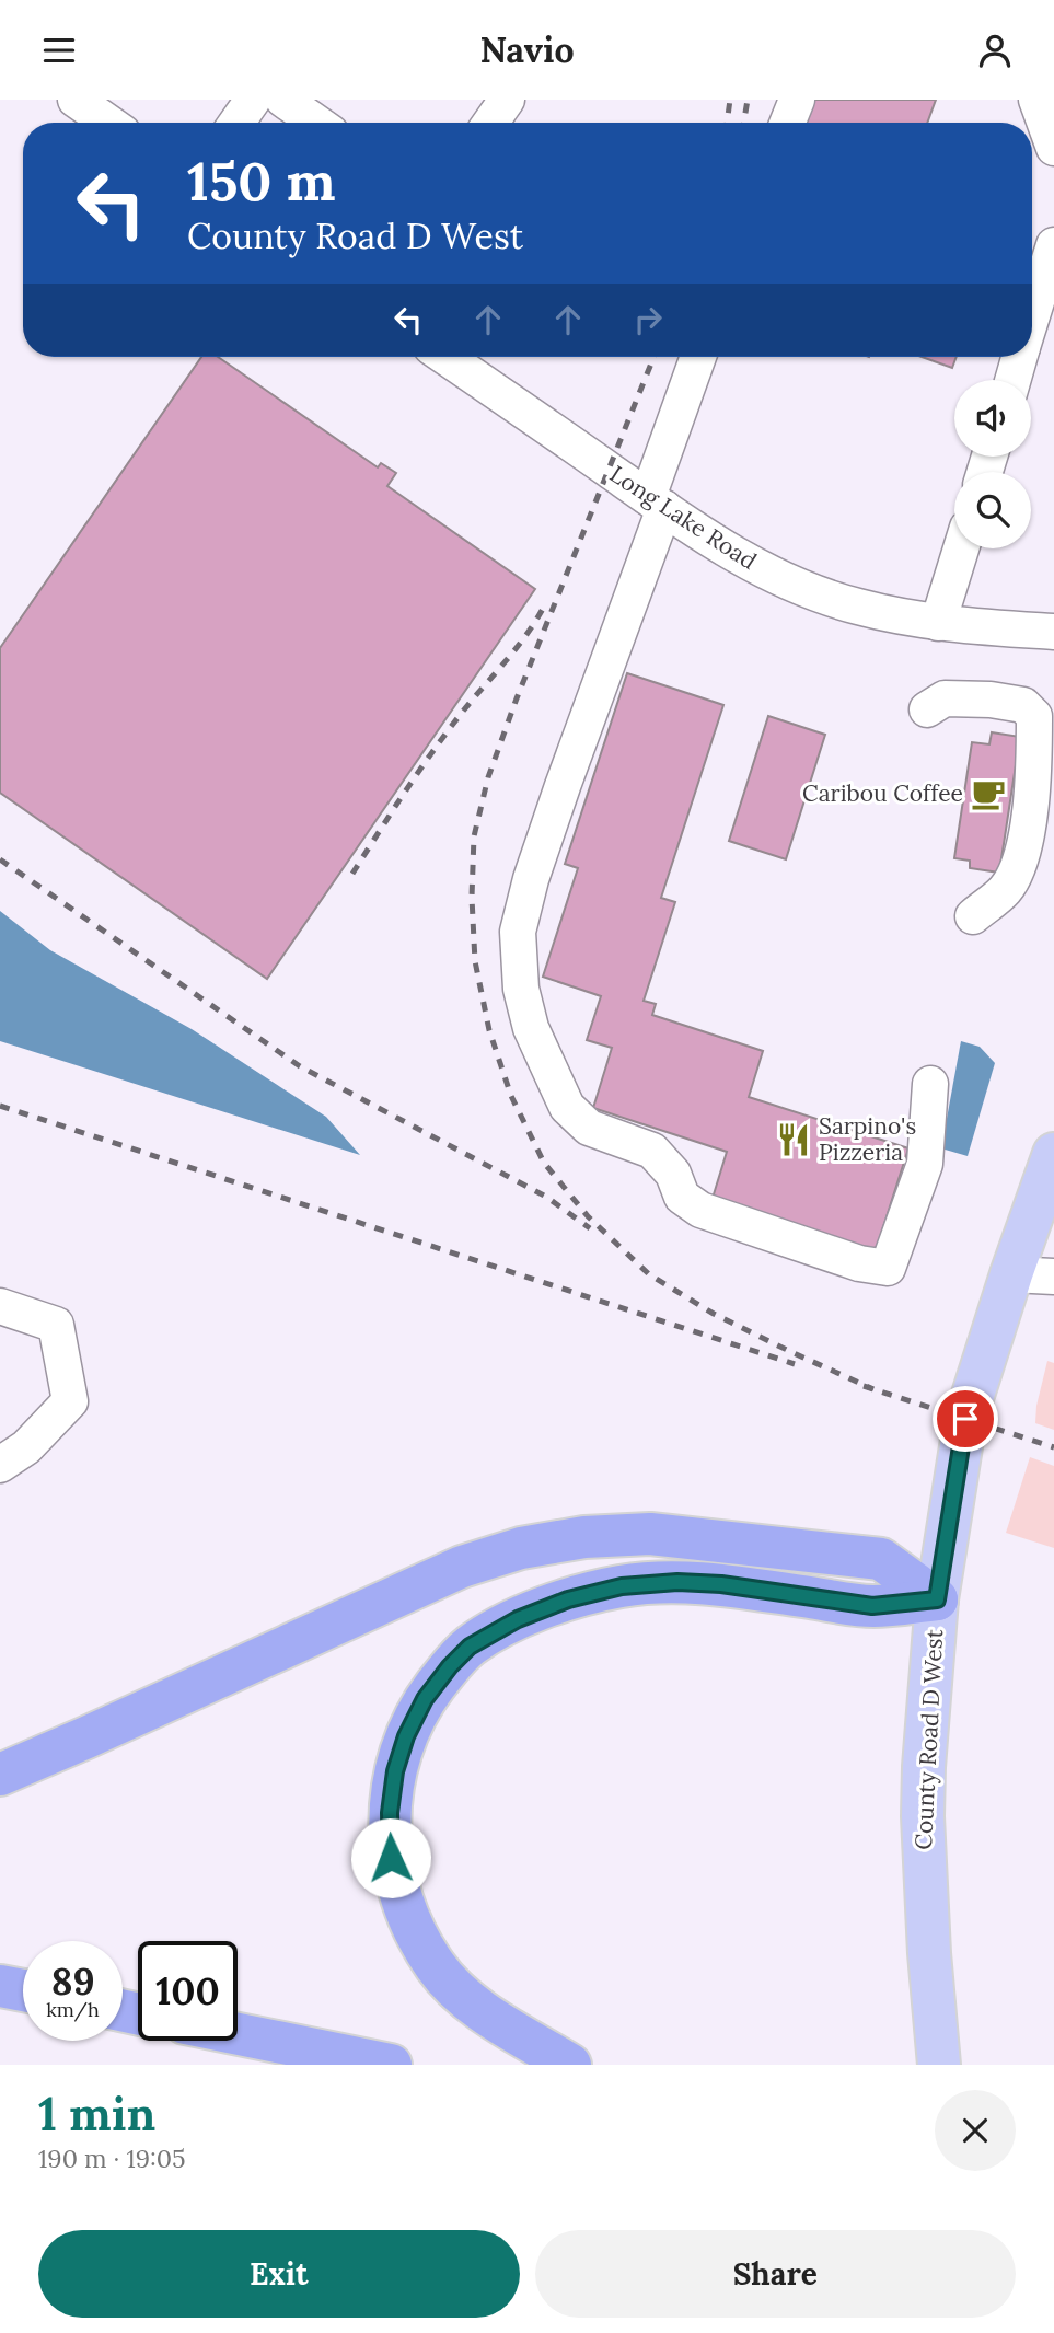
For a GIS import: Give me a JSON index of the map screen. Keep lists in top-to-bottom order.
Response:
{
  "streets": {
    "main road": ["County Road D West"],
    "street": ["Long Lake Road"]
  },
  "places": {
    "cafe": ["Caribou Coffee"],
    "restaurant": ["Sarpino's Pizzeria"]
  },
  "page": {
    "header": "Navio",
    "turn": ["150 m", "County Road D West"],
    "speed": "89 km/h",
    "limit": "100",
    "heading": ["1 min", "190 m · 19:05"],
    "buttons": ["Exit", "Share"]
  }
}
